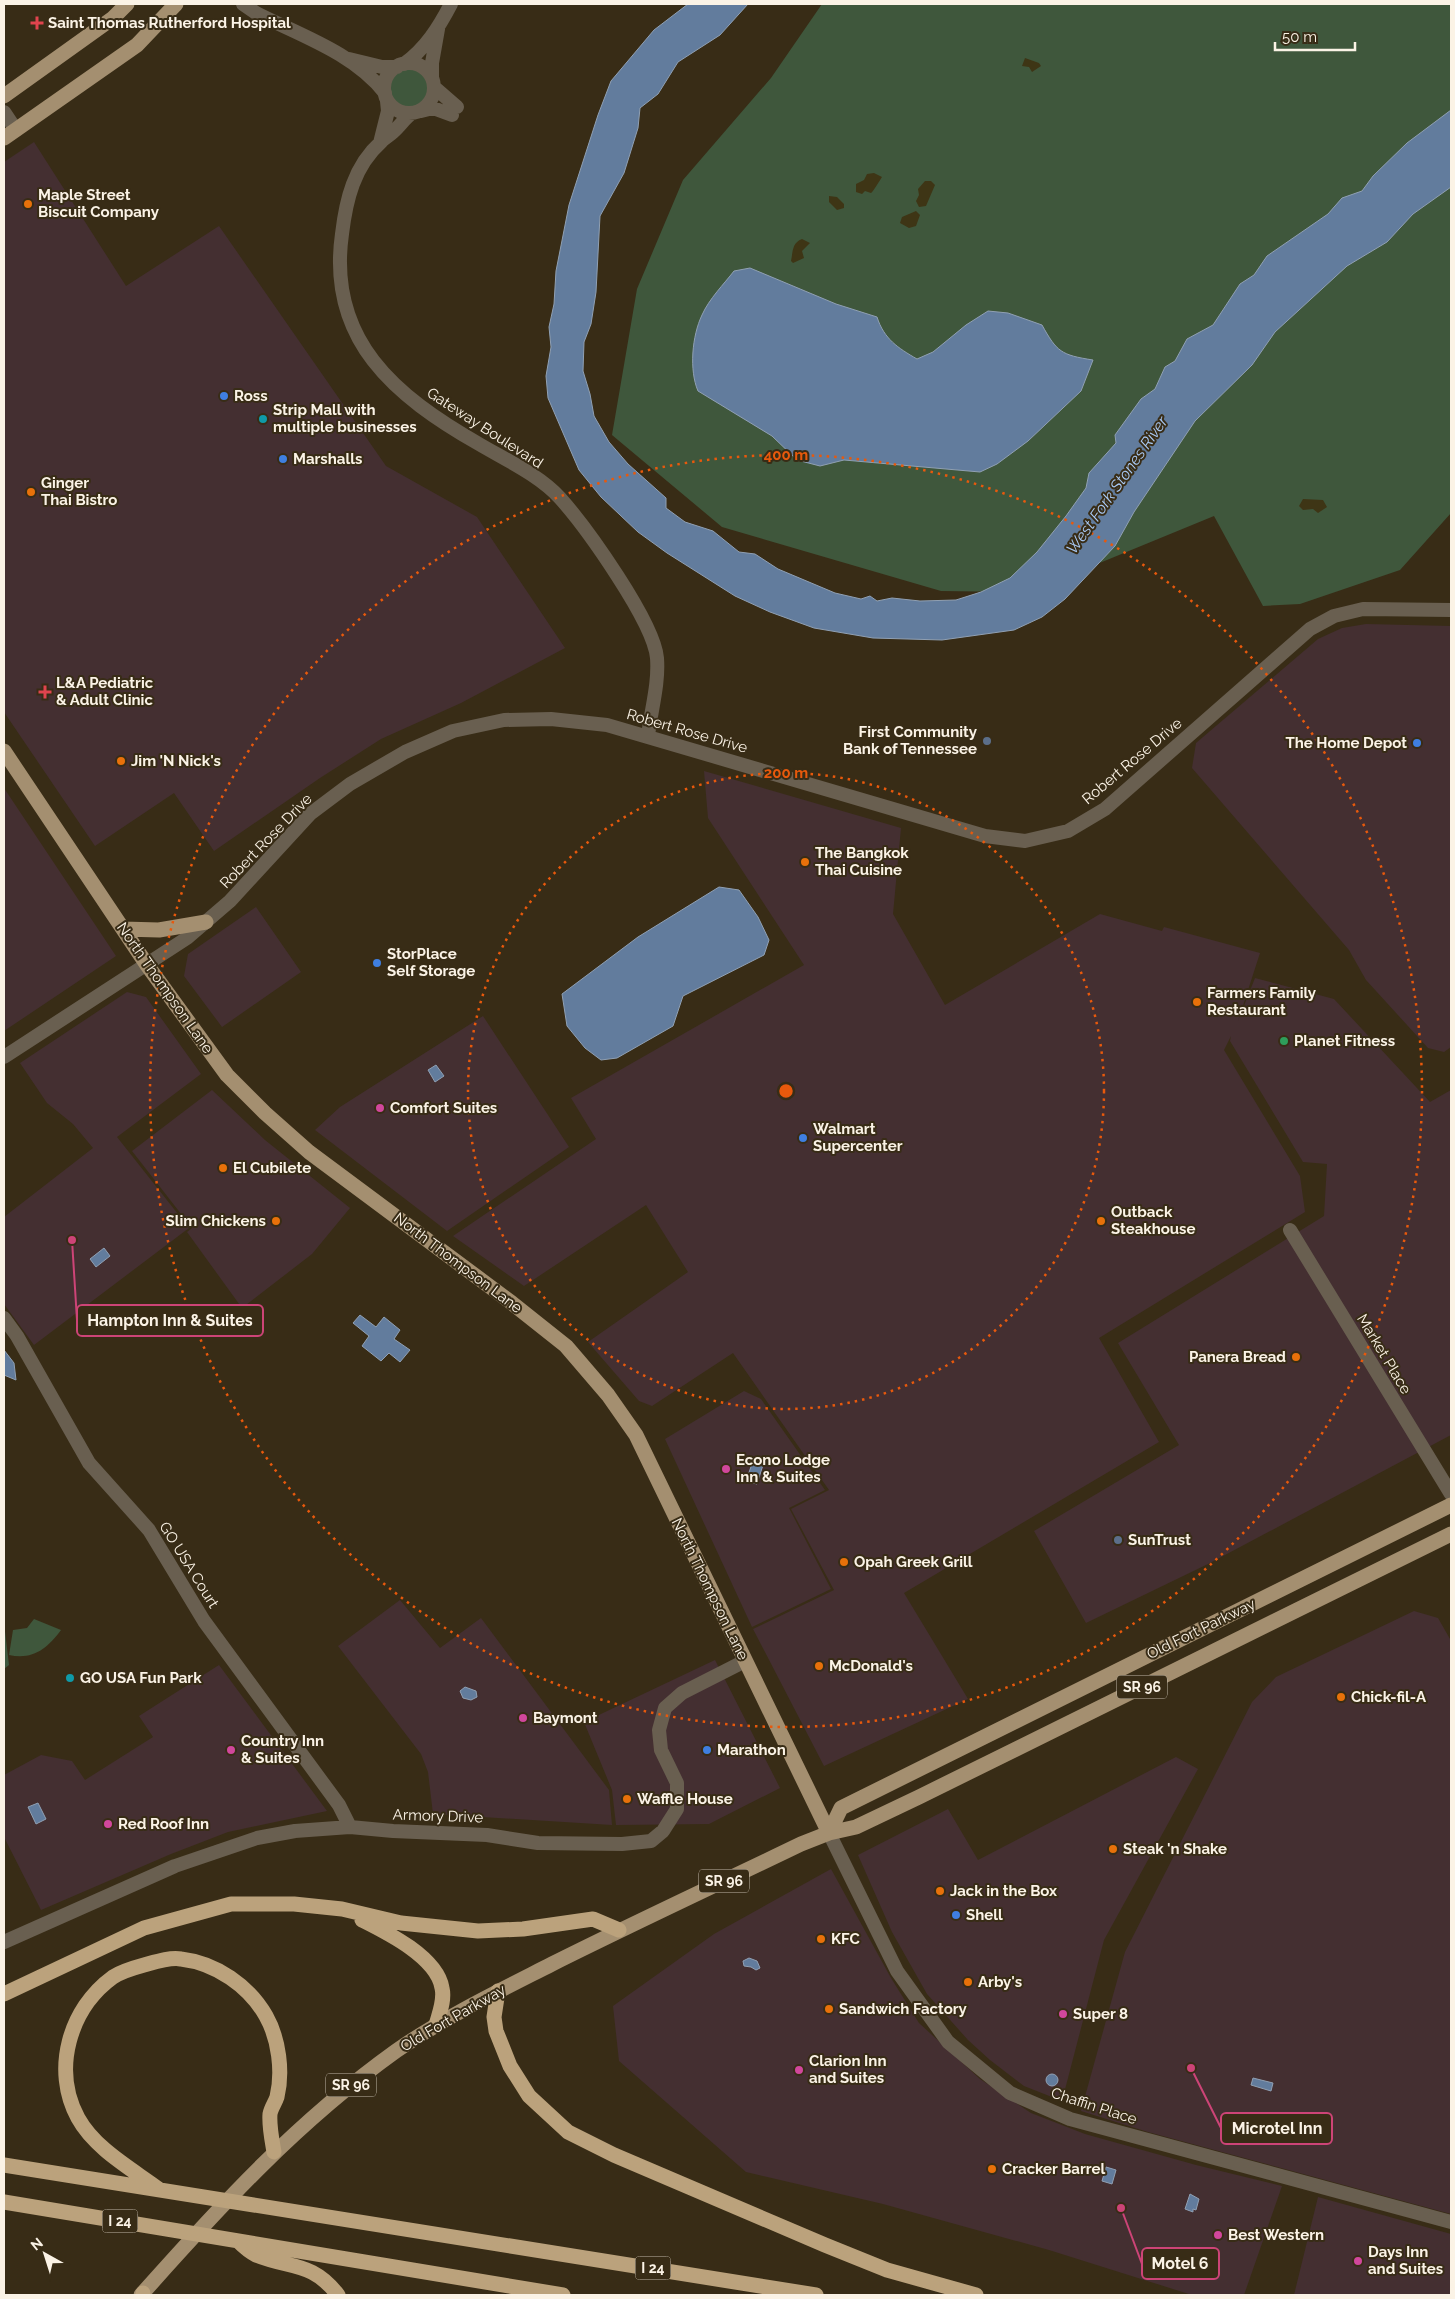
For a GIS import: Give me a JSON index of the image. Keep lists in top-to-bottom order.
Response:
{
  "streets": {
    "highway": ["I 24"],
    "main road": ["North Thompson Lane", "Old Fort Parkway", "SR 96"],
    "street": [
      "Gateway Boulevard",
      "Robert Rose Drive",
      "Market Place",
      "GO USA Court",
      "Armory Drive",
      "Chaffin Place"
    ]
  },
  "crossings": [
    ["Gateway Boulevard", "Robert Rose Drive"],
    ["Robert Rose Drive", "North Thompson Lane"],
    ["North Thompson Lane", "Old Fort Parkway"],
    ["North Thompson Lane", "Armory Drive"],
    ["North Thompson Lane", "Chaffin Place"],
    ["GO USA Court", "Armory Drive"],
    ["Old Fort Parkway", "Chaffin Place"]
  ],
  "water": ["West Fork Stones River"],
  "places": {
    "health": ["Saint Thomas Rutherford Hospital", "L&A Pediatric & Adult Clinic"],
    "other": [
      "Maple Street Biscuit Company",
      "Ross",
      "Strip Mall with multiple businesses",
      "Marshalls",
      "Ginger Thai Bistro",
      "First Community Bank of Tennessee",
      "The Home Depot",
      "Jim 'N Nick's",
      "The Bangkok Thai Cuisine",
      "StorPlace Self Storage",
      "Farmers Family Restaurant",
      "Planet Fitness",
      "Comfort Suites",
      "Walmart Supercenter",
      "El Cubilete",
      "Slim Chickens",
      "Outback Steakhouse",
      "Hampton Inn & Suites",
      "Panera Bread",
      "Econo Lodge Inn & Suites",
      "SunTrust",
      "Opah Greek Grill",
      "McDonald's",
      "GO USA Fun Park",
      "Chick-fil-A",
      "Baymont",
      "Country Inn & Suites",
      "Marathon",
      "Waffle House",
      "Red Roof Inn",
      "Steak 'n Shake",
      "Jack in the Box",
      "Shell",
      "KFC",
      "Arby's",
      "Sandwich Factory",
      "Super 8",
      "Microtel Inn",
      "Clarion Inn and Suites",
      "Cracker Barrel",
      "Motel 6",
      "Best Western",
      "Days Inn and Suites"
    ]
  },
  "scale_bar": "50 m",
  "north": "top left",
  "rings": ["400 m", "200 m"]
}
